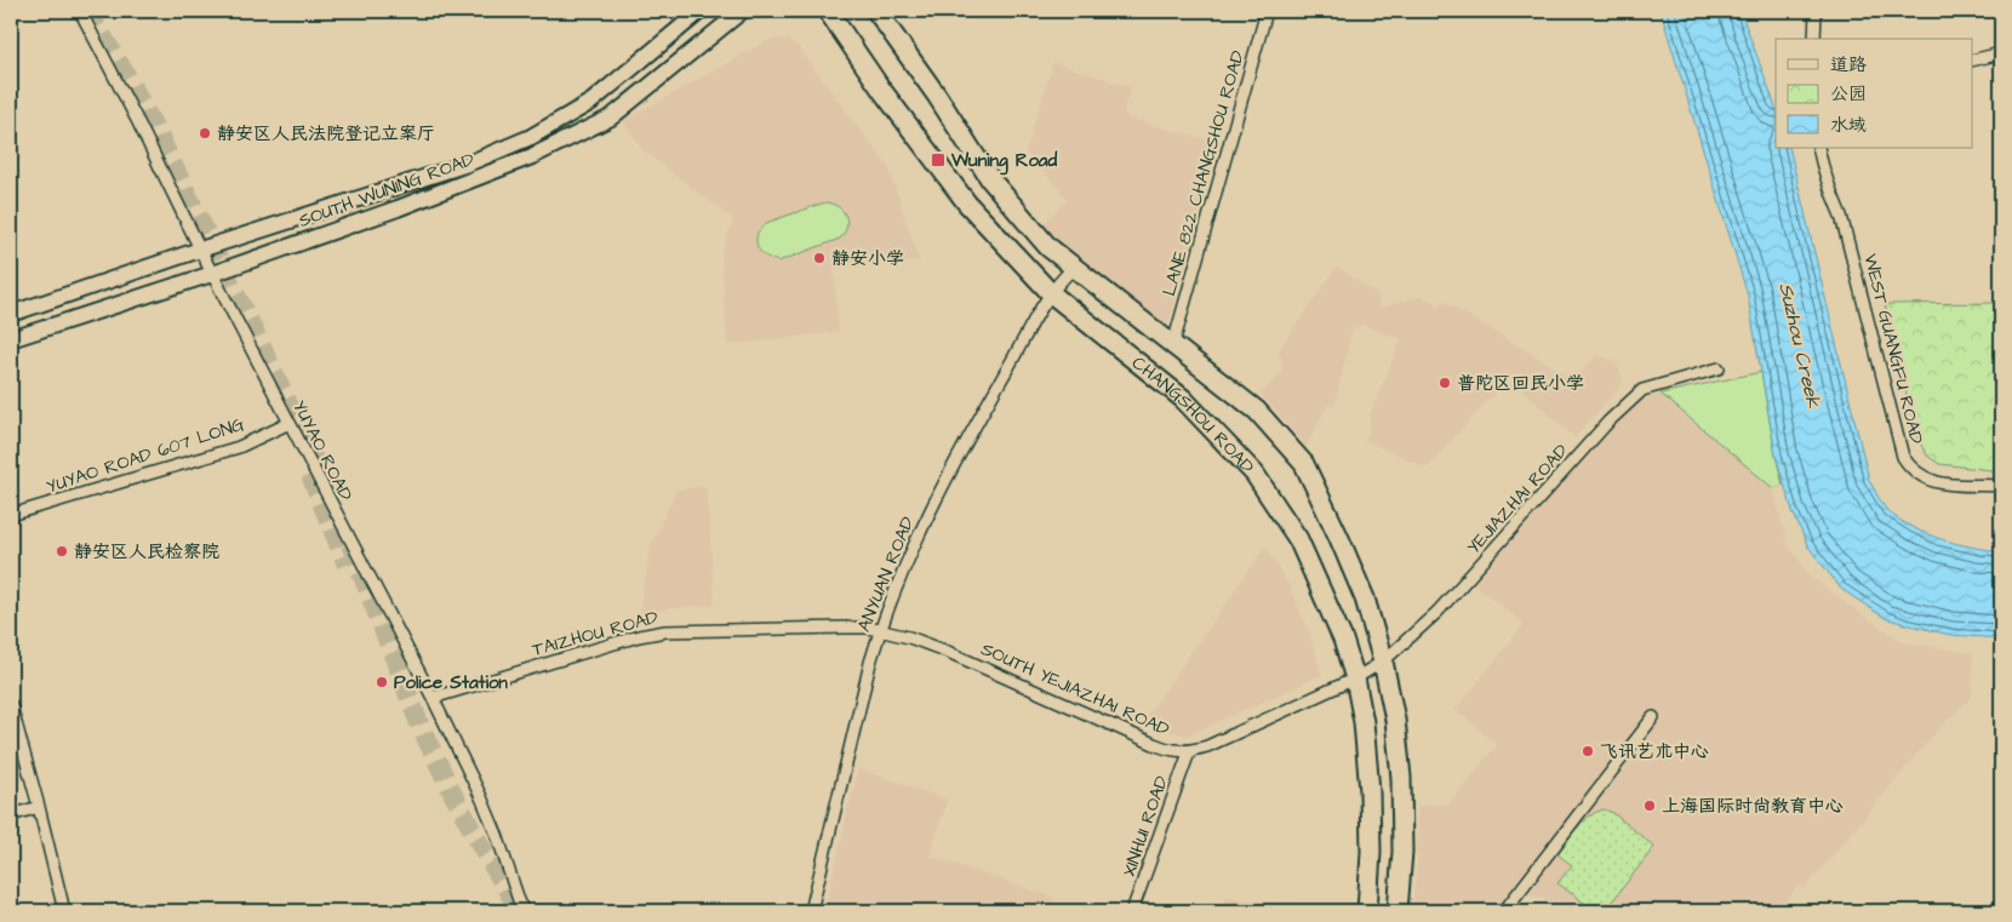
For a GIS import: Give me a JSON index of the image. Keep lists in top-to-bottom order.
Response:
{
  "streets": {
    "main road": ["SOUTH WUNING ROAD", "CHANGSHOU ROAD"],
    "street": [
      "LANE 822 CHANGSHOU ROAD",
      "WEST GUANGFU ROAD",
      "YUYAO ROAD",
      "YUYAO ROAD 607 LONG",
      "YEJIAZHAI ROAD",
      "ANYUAN ROAD",
      "TAIZHOU ROAD",
      "SOUTH YEJIAZHAI ROAD",
      "XINHUI ROAD"
    ]
  },
  "crossings": [
    ["SOUTH WUNING ROAD", "YUYAO ROAD"],
    ["CHANGSHOU ROAD", "YEJIAZHAI ROAD"],
    ["CHANGSHOU ROAD", "ANYUAN ROAD"],
    ["YUYAO ROAD", "YUYAO ROAD 607 LONG"],
    ["YUYAO ROAD", "TAIZHOU ROAD"],
    ["ANYUAN ROAD", "TAIZHOU ROAD"],
    ["ANYUAN ROAD", "SOUTH YEJIAZHAI ROAD"],
    ["TAIZHOU ROAD", "SOUTH YEJIAZHAI ROAD"],
    ["SOUTH YEJIAZHAI ROAD", "XINHUI ROAD"]
  ],
  "water": ["Suzhou Creek"],
  "places": {
    "other": [
      "静安区人民法院登记立案厅",
      "静安小学",
      "普陀区回民小学",
      "静安区人民检察院",
      "Police Station",
      "飞讯艺术中心",
      "上海国际时尚教育中心"
    ],
    "transit": ["Wuning Road"]
  },
  "legend": ["道路", "公园", "水域"]
}
